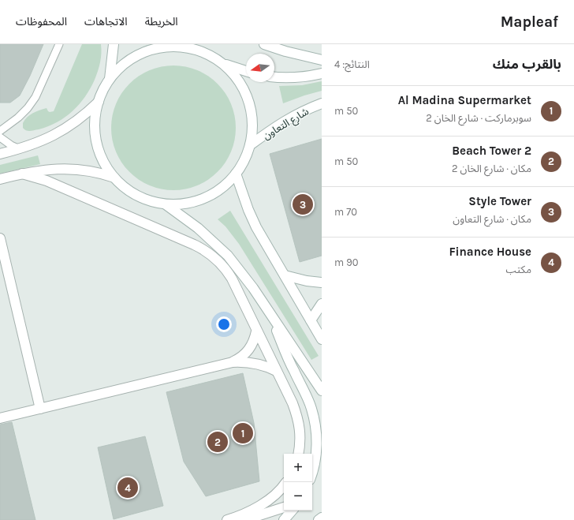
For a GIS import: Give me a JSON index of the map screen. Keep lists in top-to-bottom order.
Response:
{
  "streets": {
    "street": ["شارع التعاون"]
  },
  "north": "left",
  "page": {
    "header": "Mapleaf",
    "nav": ["الخريطة", "الاتجاهات", "المحفوظات"],
    "heading": ["بالقرب منك", "النتائج: 4"],
    "list": [
      {
        "mark": "1",
        "name": "Al Madina Supermarket",
        "note": "سوبرماركت · شارع الخان 2",
        "value": "50 m"
      },
      {
        "mark": "2",
        "name": "Beach Tower 2",
        "note": "مكان · شارع الخان 2",
        "value": "50 m"
      },
      {
        "mark": "3",
        "name": "Style Tower",
        "note": "مكان · شارع التعاون",
        "value": "70 m"
      },
      {
        "mark": "4",
        "name": "Finance House",
        "note": "مكتب",
        "value": "90 m"
      }
    ],
    "pins": [
      "3",
      "1",
      "2",
      "4"
    ],
    "map_buttons": ["+", "−"]
  }
}
